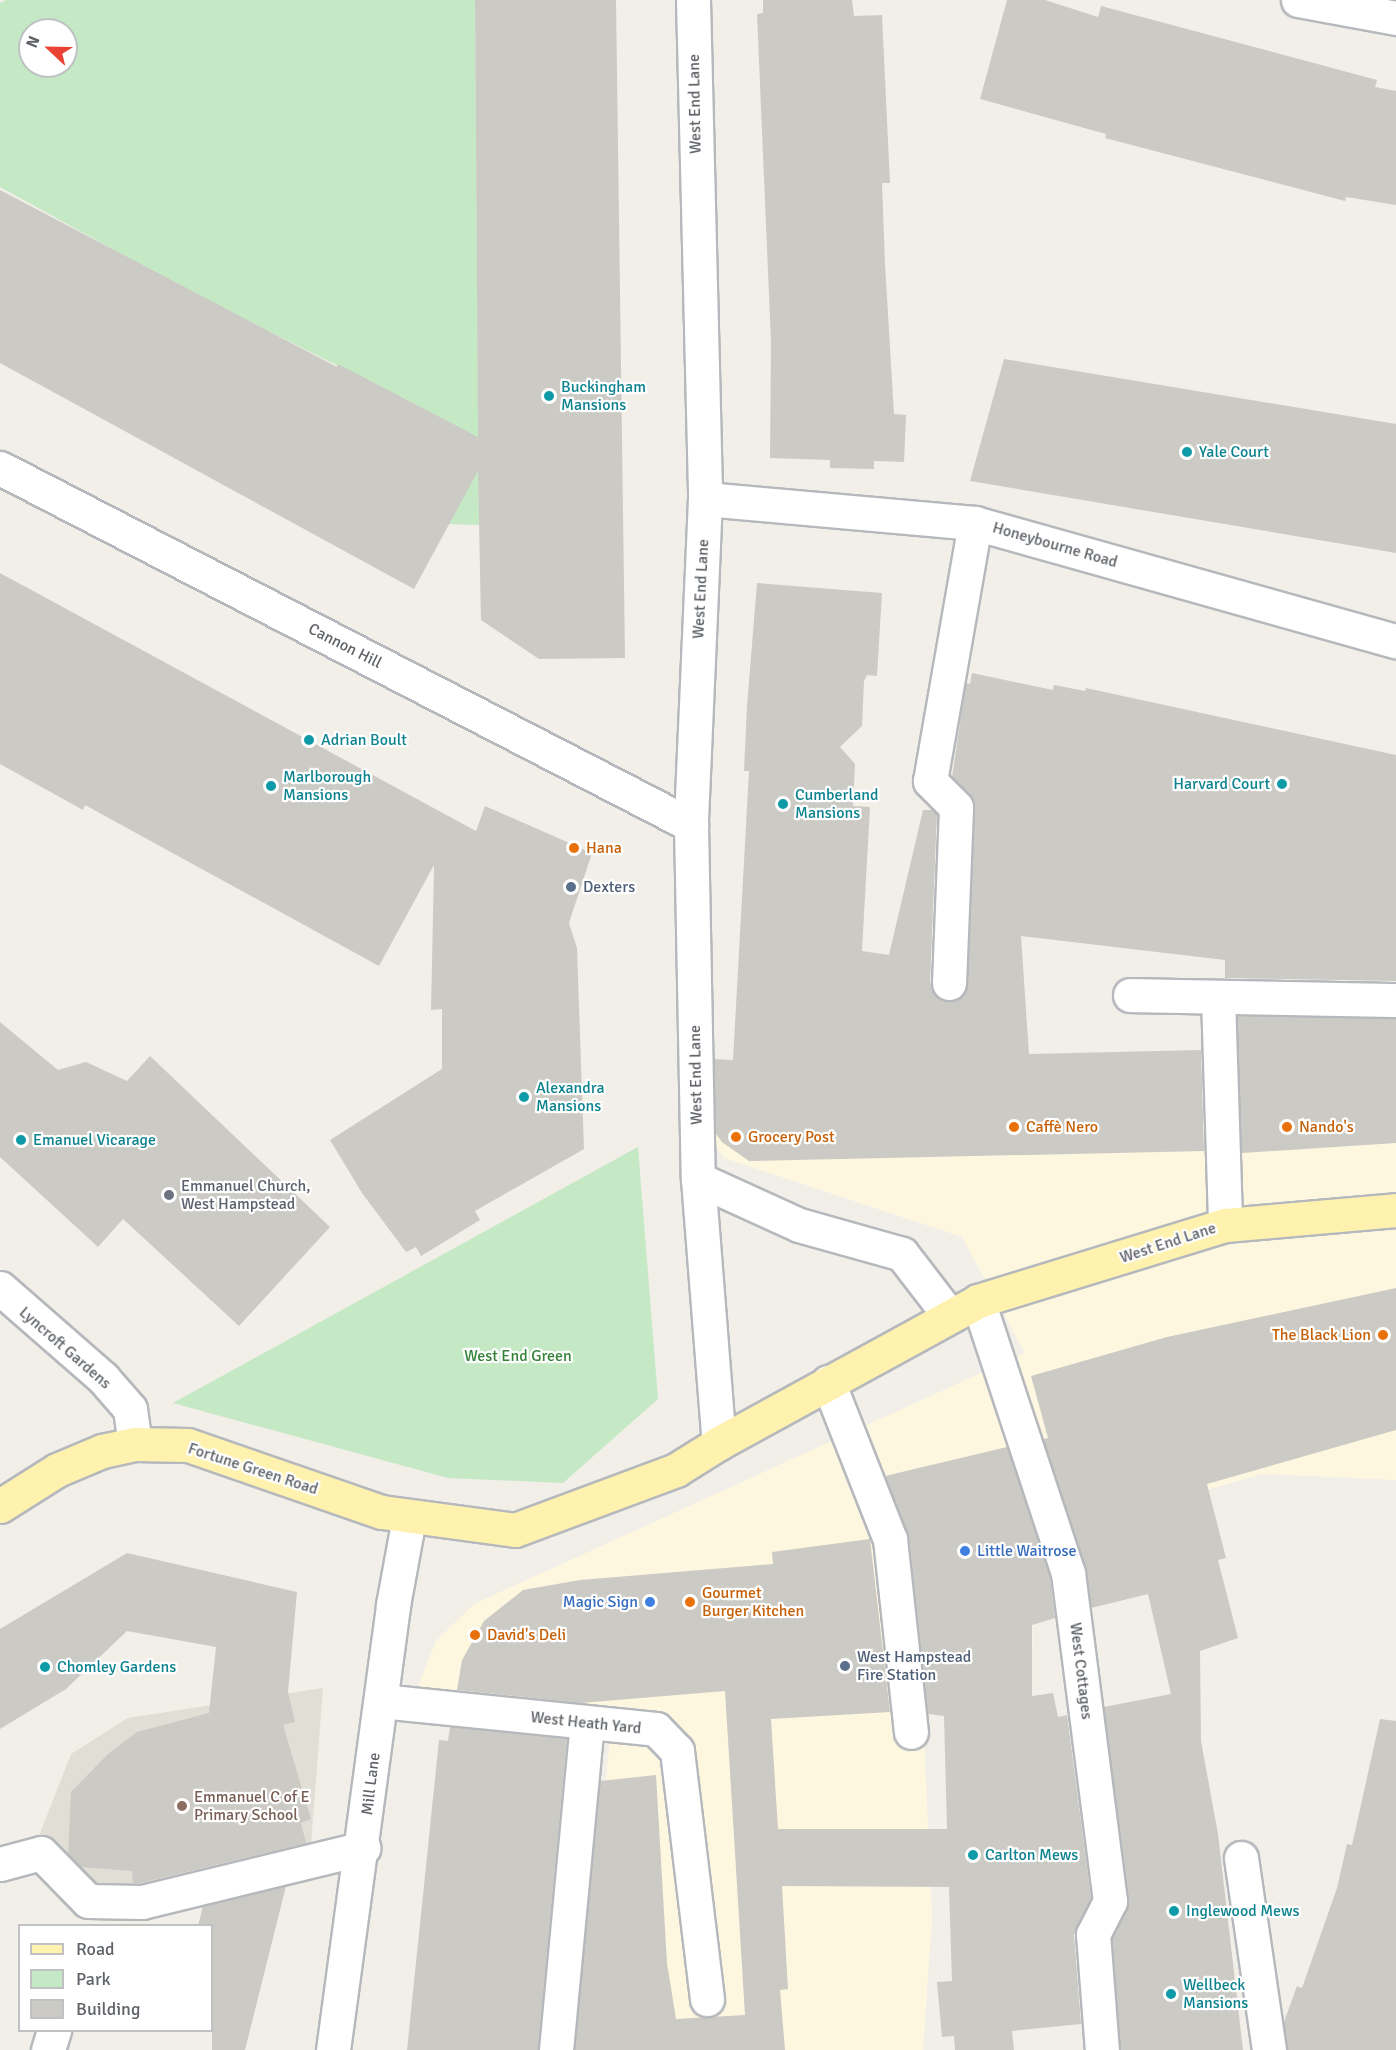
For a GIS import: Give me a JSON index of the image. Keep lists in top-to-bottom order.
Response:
{
  "streets": {
    "main road": ["West End Lane", "Fortune Green Road"],
    "street": [
      "Honeybourne Road",
      "Cannon Hill",
      "Lyncroft Gardens",
      "West Cottages",
      "West Heath Yard",
      "Mill Lane"
    ]
  },
  "crossings": [
    ["West End Lane", "Honeybourne Road"],
    ["West End Lane", "Cannon Hill"],
    ["West End Lane", "Fortune Green Road"],
    ["West End Lane", "West Cottages"],
    ["West End Lane", "Mill Lane"],
    ["Lyncroft Gardens", "Fortune Green Road"],
    ["Fortune Green Road", "Mill Lane"],
    ["West Heath Yard", "Mill Lane"]
  ],
  "parks": ["West End Green"],
  "places": [
    "Buckingham Mansions",
    "Yale Court",
    "Adrian Boult",
    "Harvard Court",
    "Marlborough Mansions",
    "Cumberland Mansions",
    "Hana",
    "Dexters",
    "Alexandra Mansions",
    "Caffè Nero",
    "Nando's",
    "Grocery Post",
    "Emanuel Vicarage",
    "Emmanuel Church, West Hampstead",
    "The Black Lion",
    "Little Waitrose",
    "Magic Sign",
    "Gourmet Burger Kitchen",
    "David's Deli",
    "West Hampstead Fire Station",
    "Chomley Gardens",
    "Emmanuel C of E Primary School",
    "Carlton Mews",
    "Inglewood Mews",
    "Wellbeck Mansions"
  ],
  "legend": ["Road", "Park", "Building"],
  "north": "left"
}
